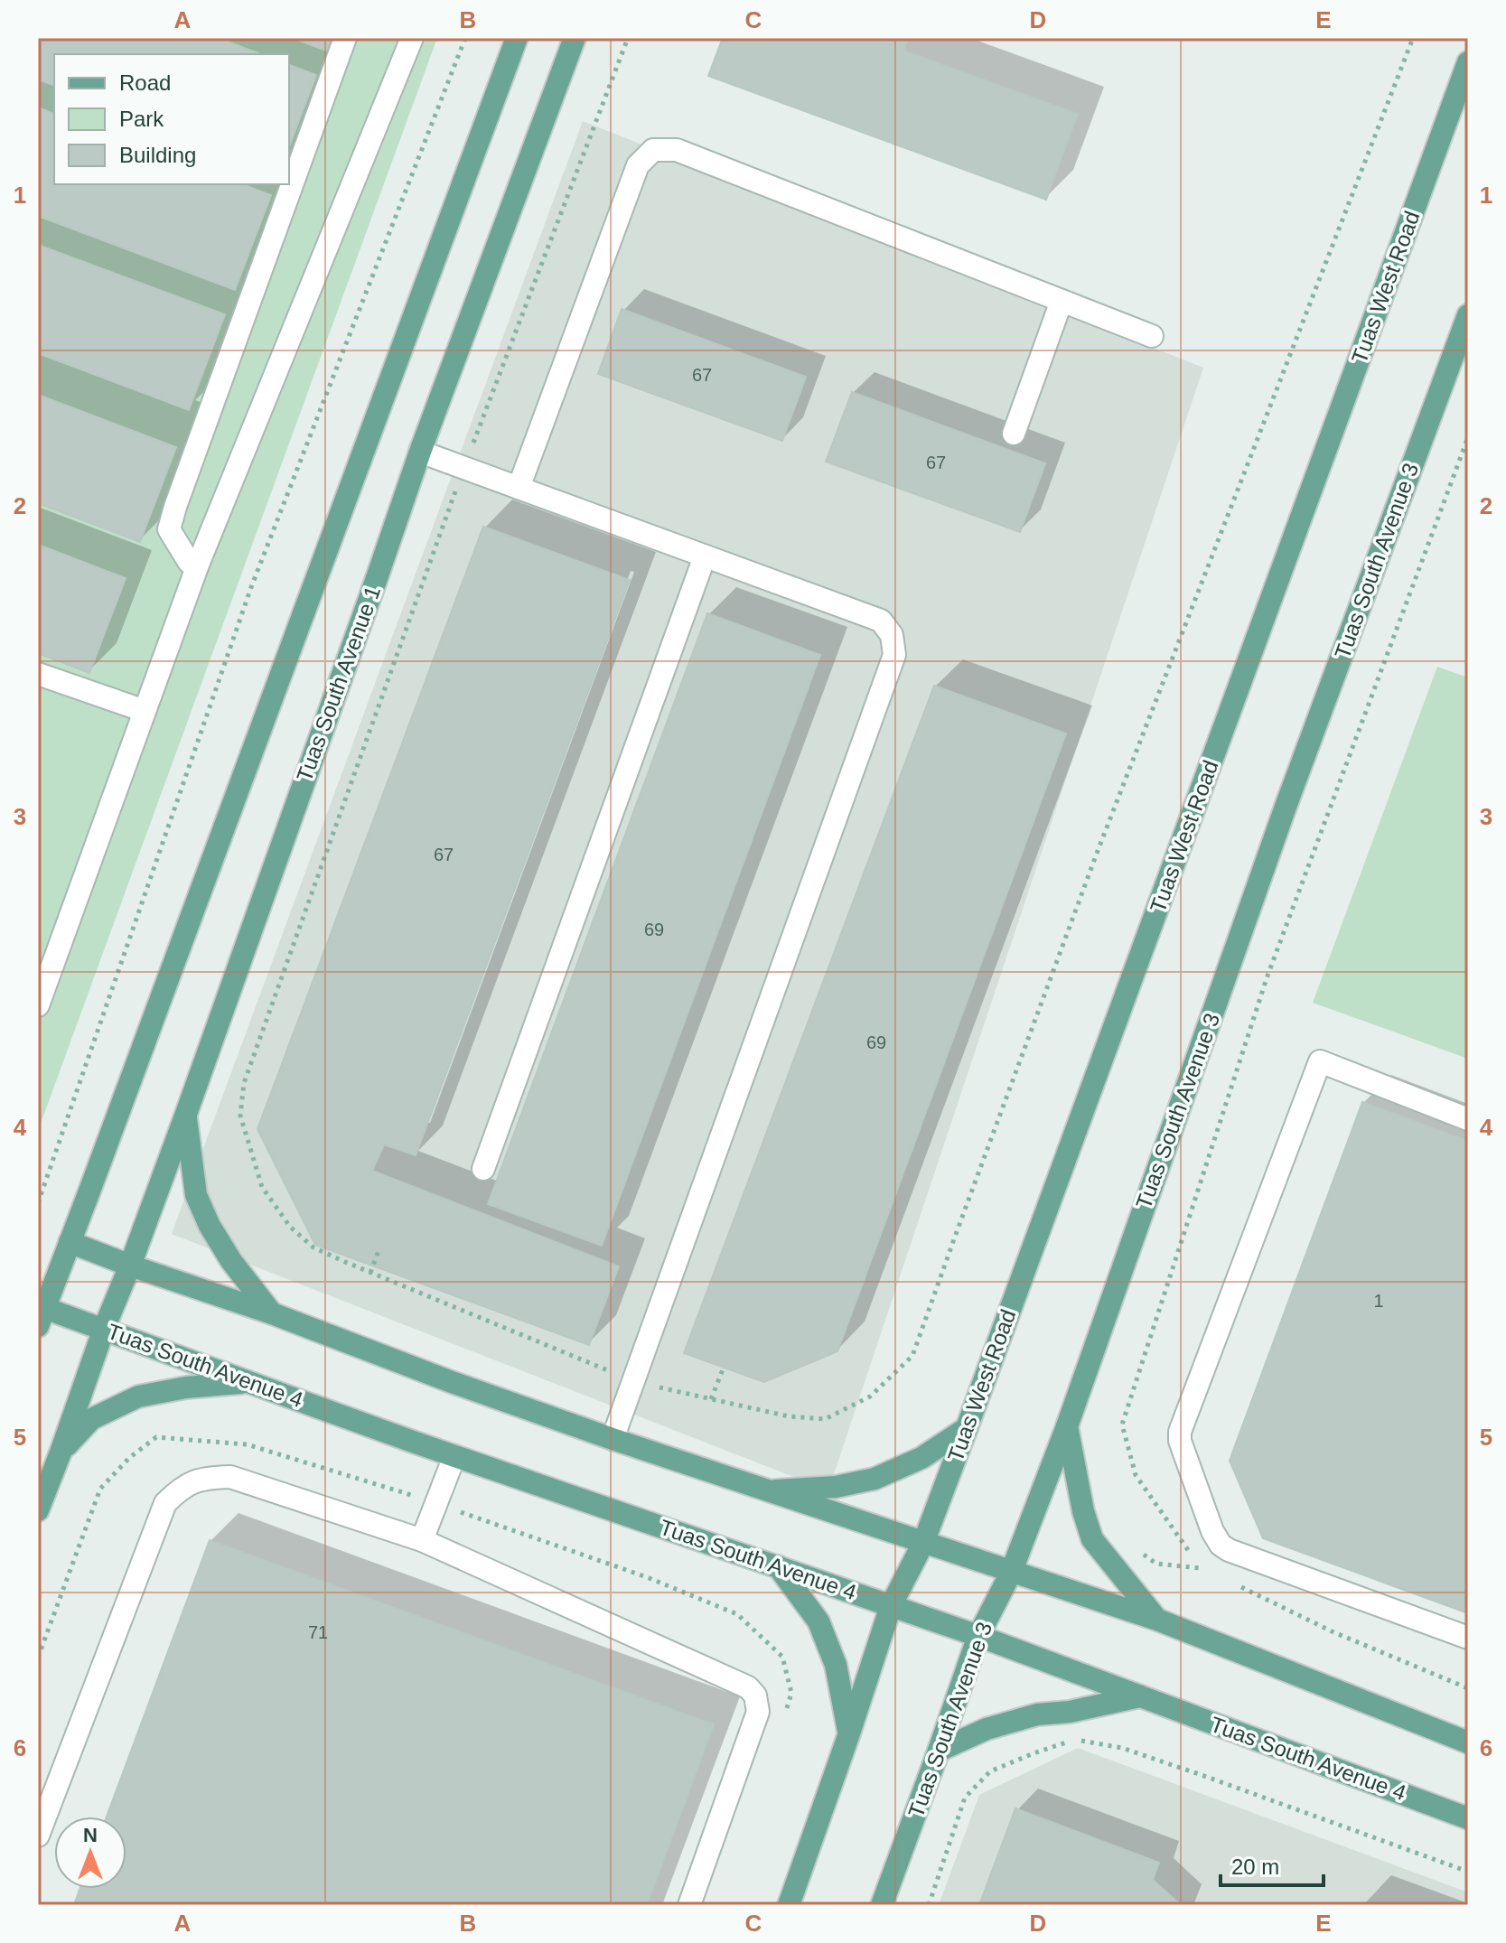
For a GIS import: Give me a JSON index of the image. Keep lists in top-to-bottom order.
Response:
{
  "streets": {
    "main road": [
      "Tuas West Road",
      "Tuas South Avenue 3",
      "Tuas South Avenue 1",
      "Tuas South Avenue 4"
    ]
  },
  "crossings": [
    ["Tuas West Road", "Tuas South Avenue 4"],
    ["Tuas South Avenue 3", "Tuas South Avenue 4"],
    ["Tuas South Avenue 1", "Tuas South Avenue 4"]
  ],
  "house_numbers": [
    "67",
    "67",
    "67",
    "69",
    "69",
    "1",
    "71"
  ],
  "legend": ["Road", "Park", "Building"],
  "scale_bar": "20 m",
  "north": "top",
  "grid": {
    "columns": [
      "A",
      "B",
      "C",
      "D",
      "E"
    ],
    "rows": [
      "1",
      "2",
      "3",
      "4",
      "5",
      "6"
    ]
  }
}
